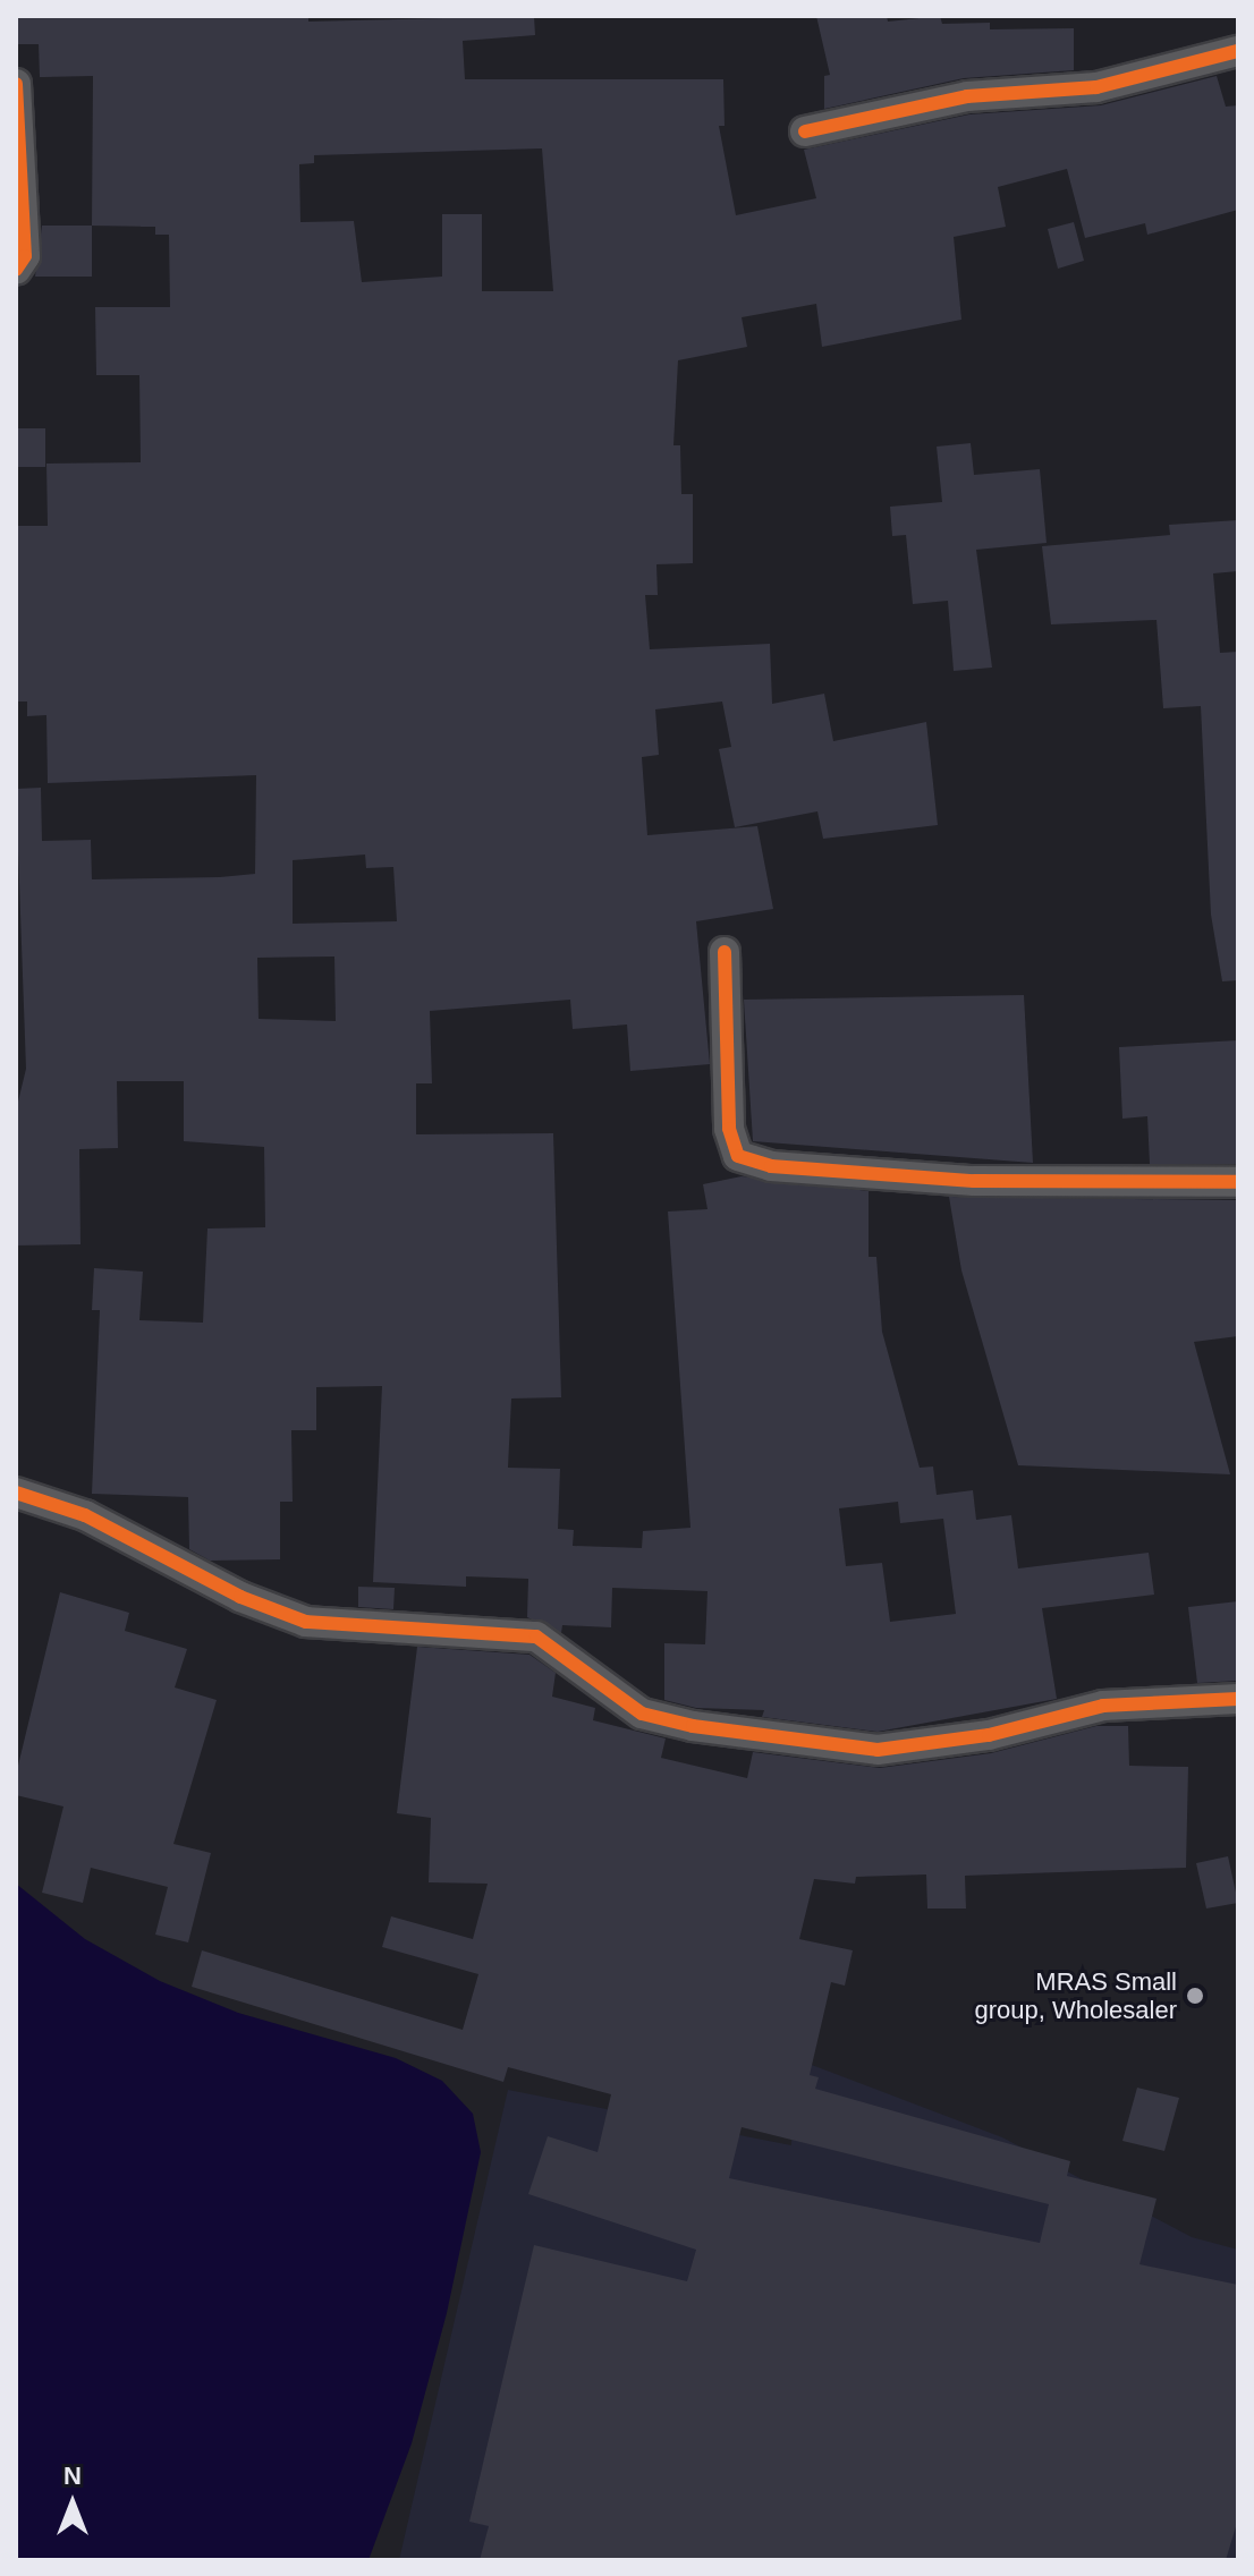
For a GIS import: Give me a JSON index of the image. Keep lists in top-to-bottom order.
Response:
{
  "places": ["MRAS Small group, Wholesaler"],
  "north": "top"
}
